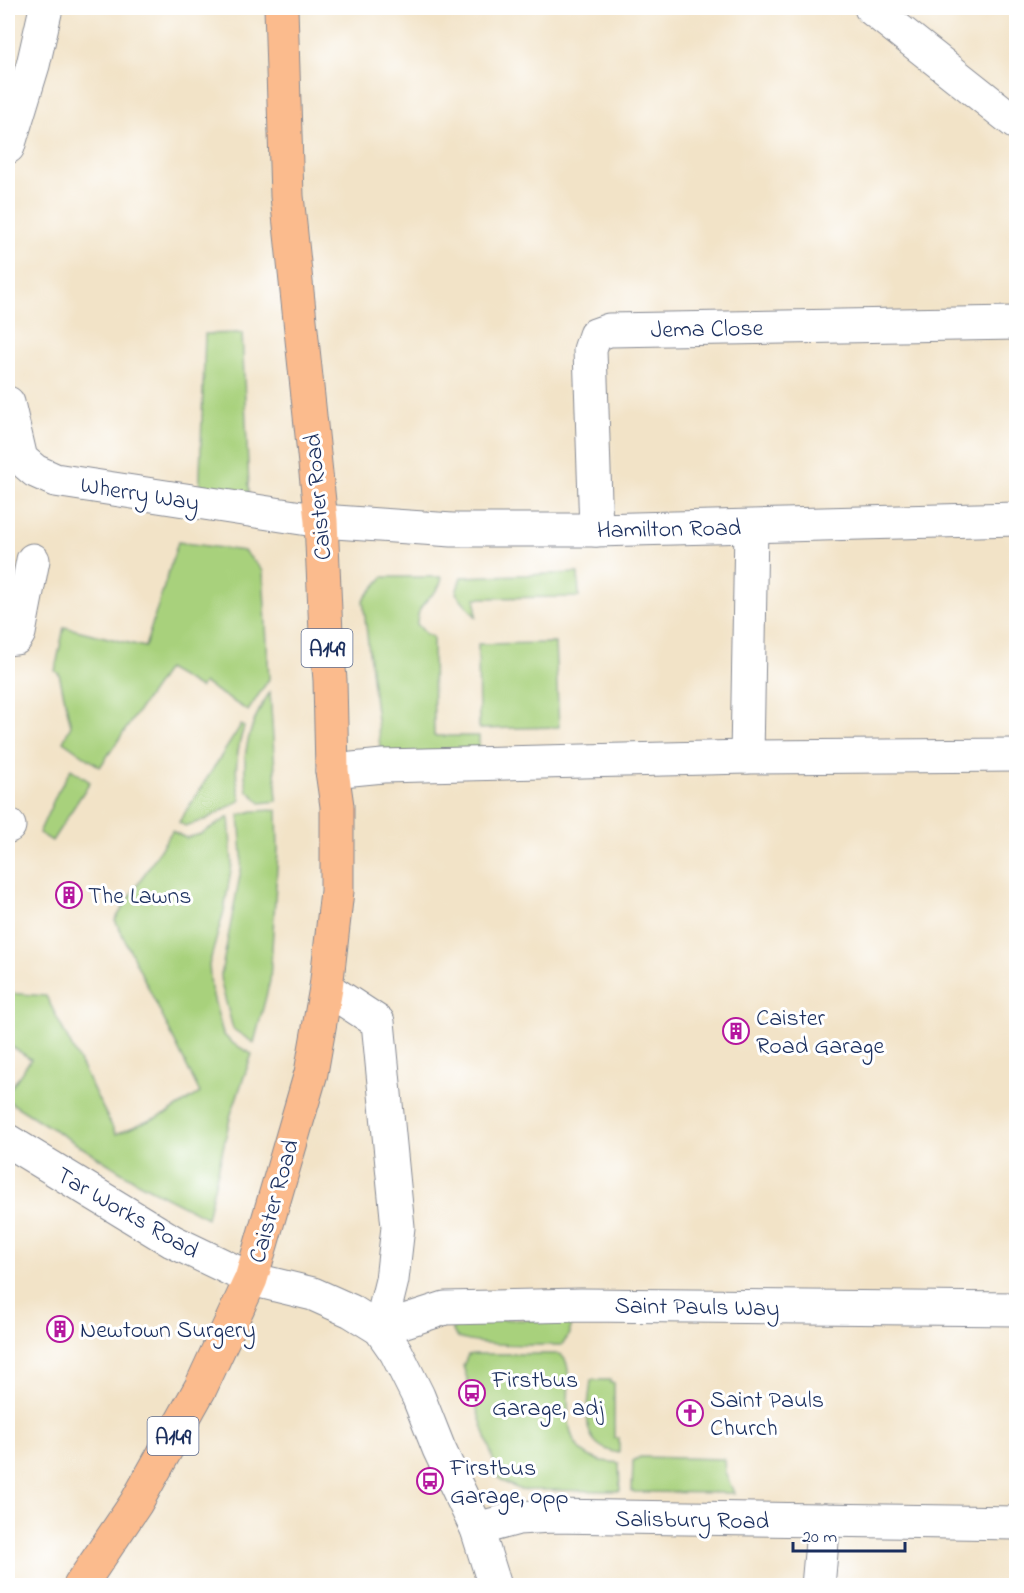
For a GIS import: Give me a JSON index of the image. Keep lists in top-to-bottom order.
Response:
{
  "streets": {
    "main road": ["Caister Road", "A149"],
    "street": [
      "Jema Close",
      "Wherry Way",
      "Hamilton Road",
      "Tar Works Road",
      "Saint Pauls Way",
      "Salisbury Road"
    ]
  },
  "crossings": [
    ["Jema Close", "Hamilton Road"],
    ["Wherry Way", "Caister Road"],
    ["Wherry Way", "Hamilton Road"],
    ["Caister Road", "Hamilton Road"],
    ["Caister Road", "A149"],
    ["Caister Road", "Tar Works Road"],
    ["Caister Road", "Saint Pauls Way"],
    ["Caister Road", "Salisbury Road"],
    ["A149", "Tar Works Road"]
  ],
  "places": {
    "building": ["The Lawns", "Caister Road Garage", "Newtown Surgery"],
    "bus stop": ["Firstbus Garage, adj", "Firstbus Garage, opp"],
    "church": ["Saint Pauls Church"]
  },
  "scale_bar": "20 m"
}
